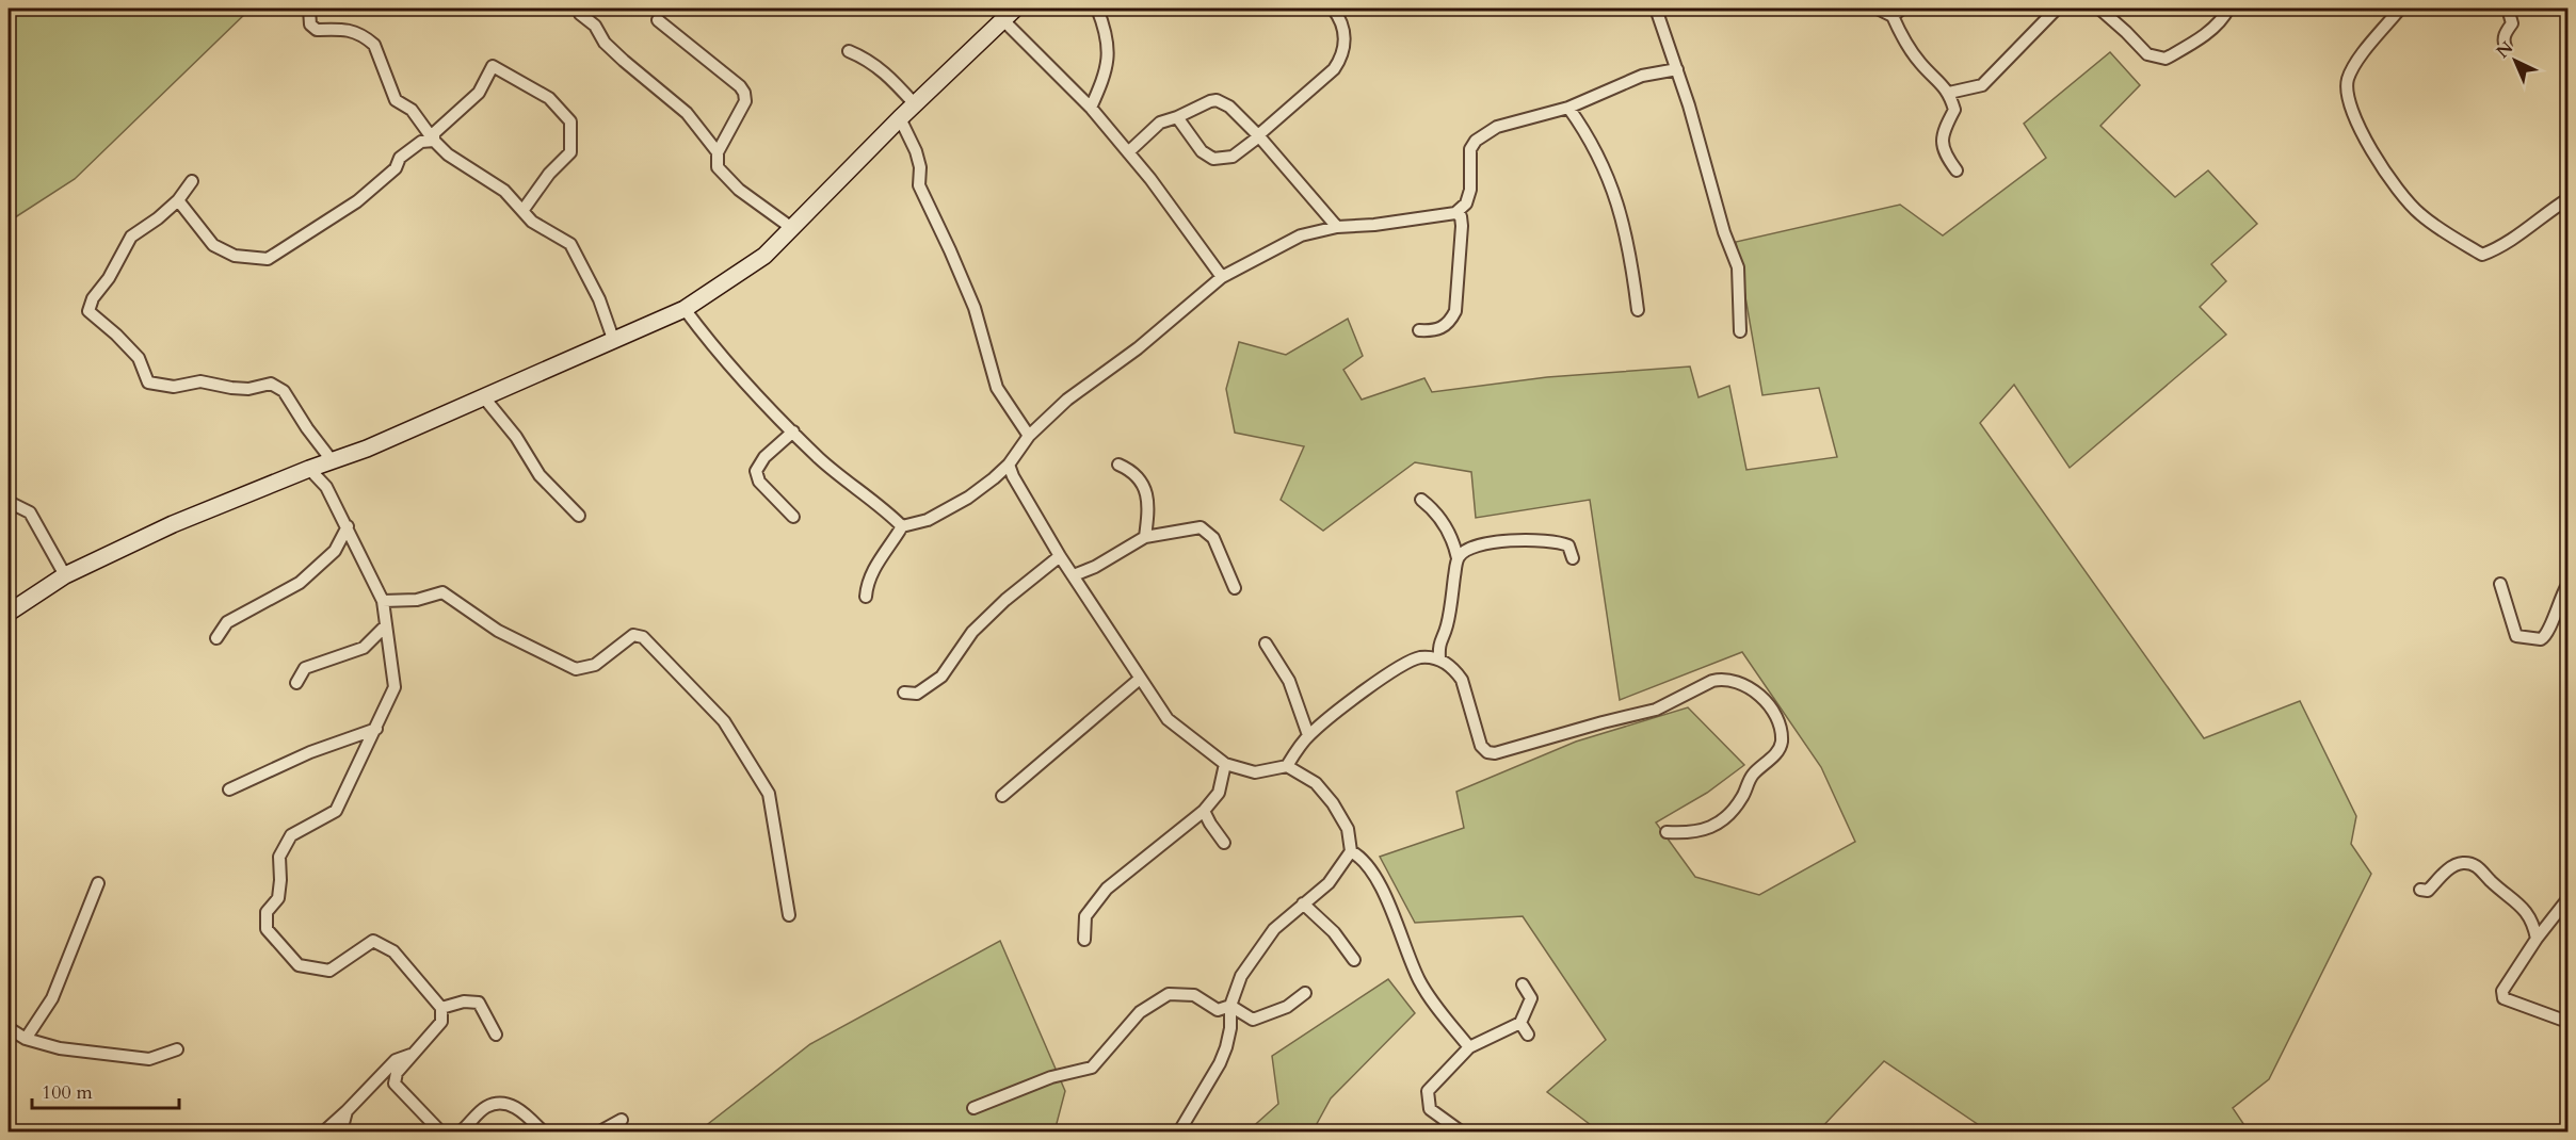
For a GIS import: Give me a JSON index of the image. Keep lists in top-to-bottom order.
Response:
{
  "scale_bar": "100 m",
  "north": "top left"
}
